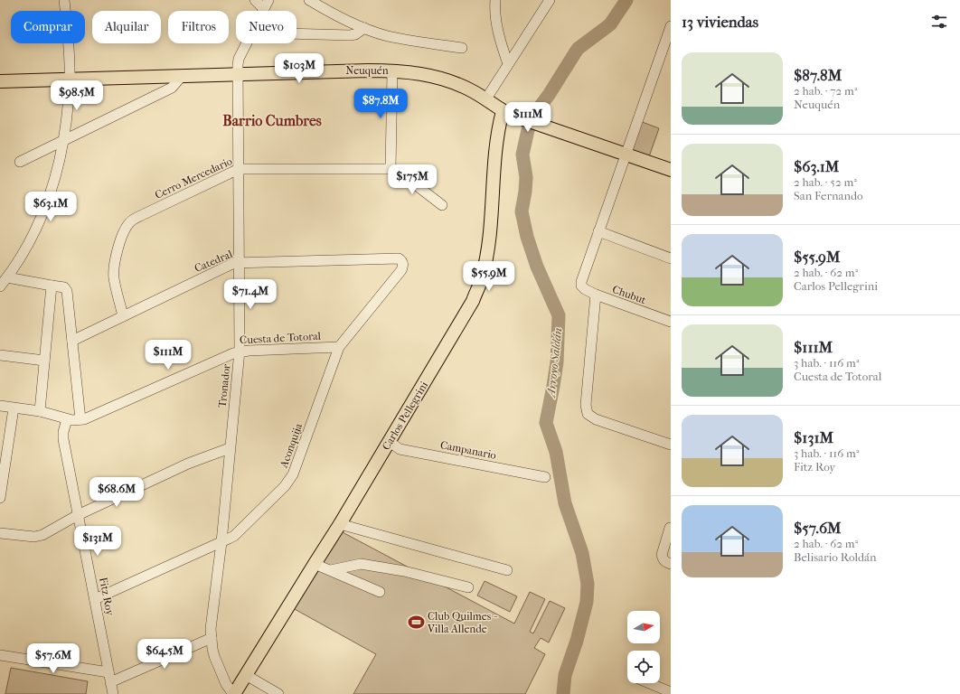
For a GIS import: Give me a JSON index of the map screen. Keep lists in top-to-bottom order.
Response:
{
  "streets": {
    "main road": ["Neuquén", "Carlos Pellegrini"],
    "street": [
      "Cerro Mercedario",
      "Catedral",
      "Chubut",
      "Cuesta de Totoral",
      "Tronador",
      "Aconquija",
      "Campanario",
      "Fitz Roy"
    ]
  },
  "crossings": [
    ["Neuquén", "Tronador"],
    ["Neuquén", "Carlos Pellegrini"],
    ["Cerro Mercedario", "Catedral"],
    ["Cerro Mercedario", "Tronador"],
    ["Catedral", "Tronador"],
    ["Catedral", "Aconquija"],
    ["Cuesta de Totoral", "Tronador"],
    ["Cuesta de Totoral", "Aconquija"],
    ["Cuesta de Totoral", "Fitz Roy"],
    ["Tronador", "Carlos Pellegrini"],
    ["Tronador", "Aconquija"],
    ["Carlos Pellegrini", "Campanario"],
    ["Aconquija", "Fitz Roy"]
  ],
  "districts": ["Barrio Cumbres"],
  "water": ["Arroyo Saldán"],
  "places": {
    "sports": ["Club Quilmes - Villa Allende"]
  },
  "north": "right",
  "page": {
    "heading": "13 viviendas",
    "chip": [
      "Comprar",
      "Alquilar",
      "Filtros",
      "Nuevo"
    ],
    "list": [
      {
        "name": "$87.8M",
        "note": "2 hab. · 72 m² · Neuquén"
      },
      {
        "name": "$63.1M",
        "note": "2 hab. · 52 m² · San Fernando"
      },
      {
        "name": "$55.9M",
        "note": "2 hab. · 62 m² · Carlos Pellegrini"
      },
      {
        "name": "$111M",
        "note": "3 hab. · 116 m² · Cuesta de Totoral"
      },
      {
        "name": "$131M",
        "note": "3 hab. · 116 m² · Fitz Roy"
      },
      {
        "name": "$57.6M",
        "note": "2 hab. · 62 m² · Belisario Roldán"
      }
    ],
    "price": [
      "$103M",
      "$98.5M",
      "$87.8M",
      "$111M",
      "$175M",
      "$63.1M",
      "$55.9M",
      "$71.4M",
      "$111M",
      "$68.6M",
      "$131M",
      "$64.5M",
      "$57.6M"
    ]
  }
}
